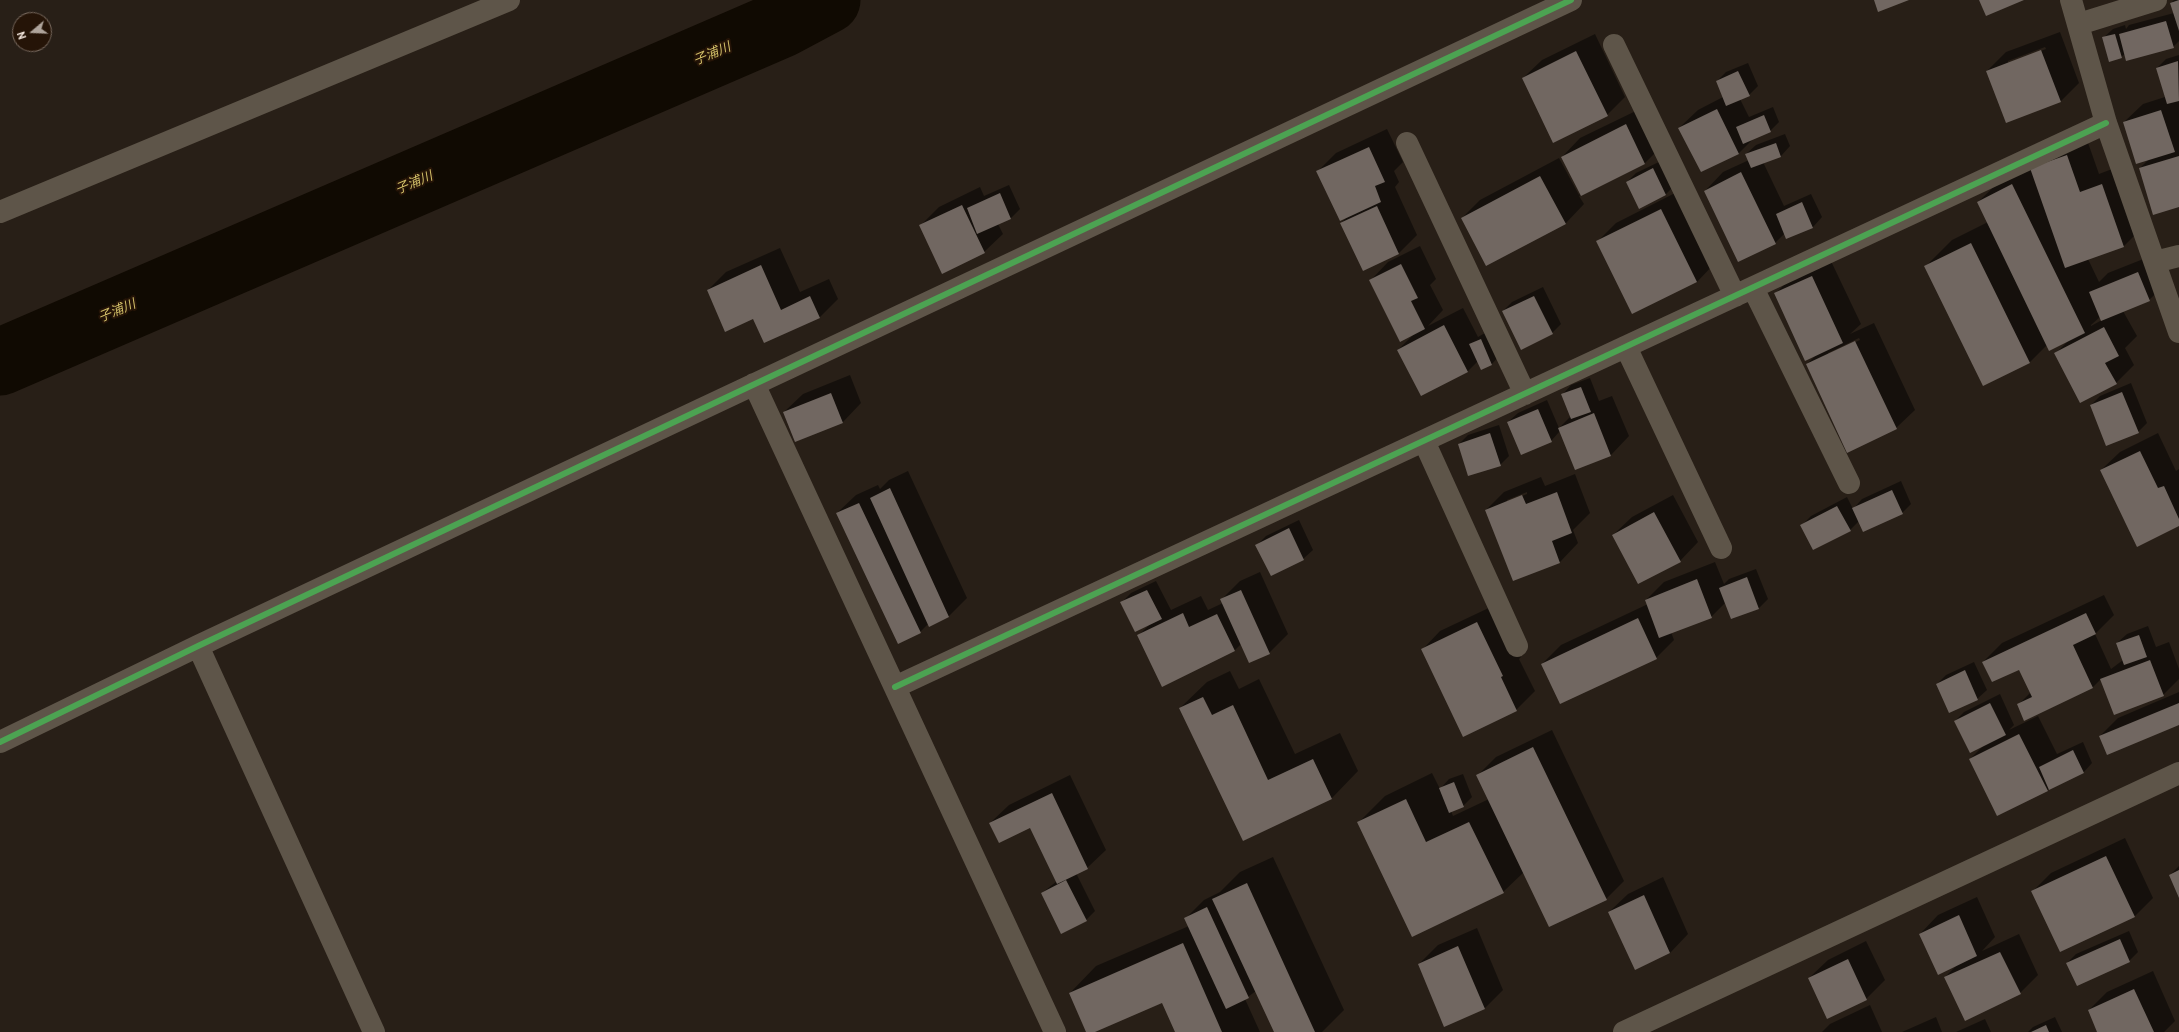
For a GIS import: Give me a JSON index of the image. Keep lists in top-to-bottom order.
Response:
{
  "water": ["子浦川"],
  "north": "left"
}
